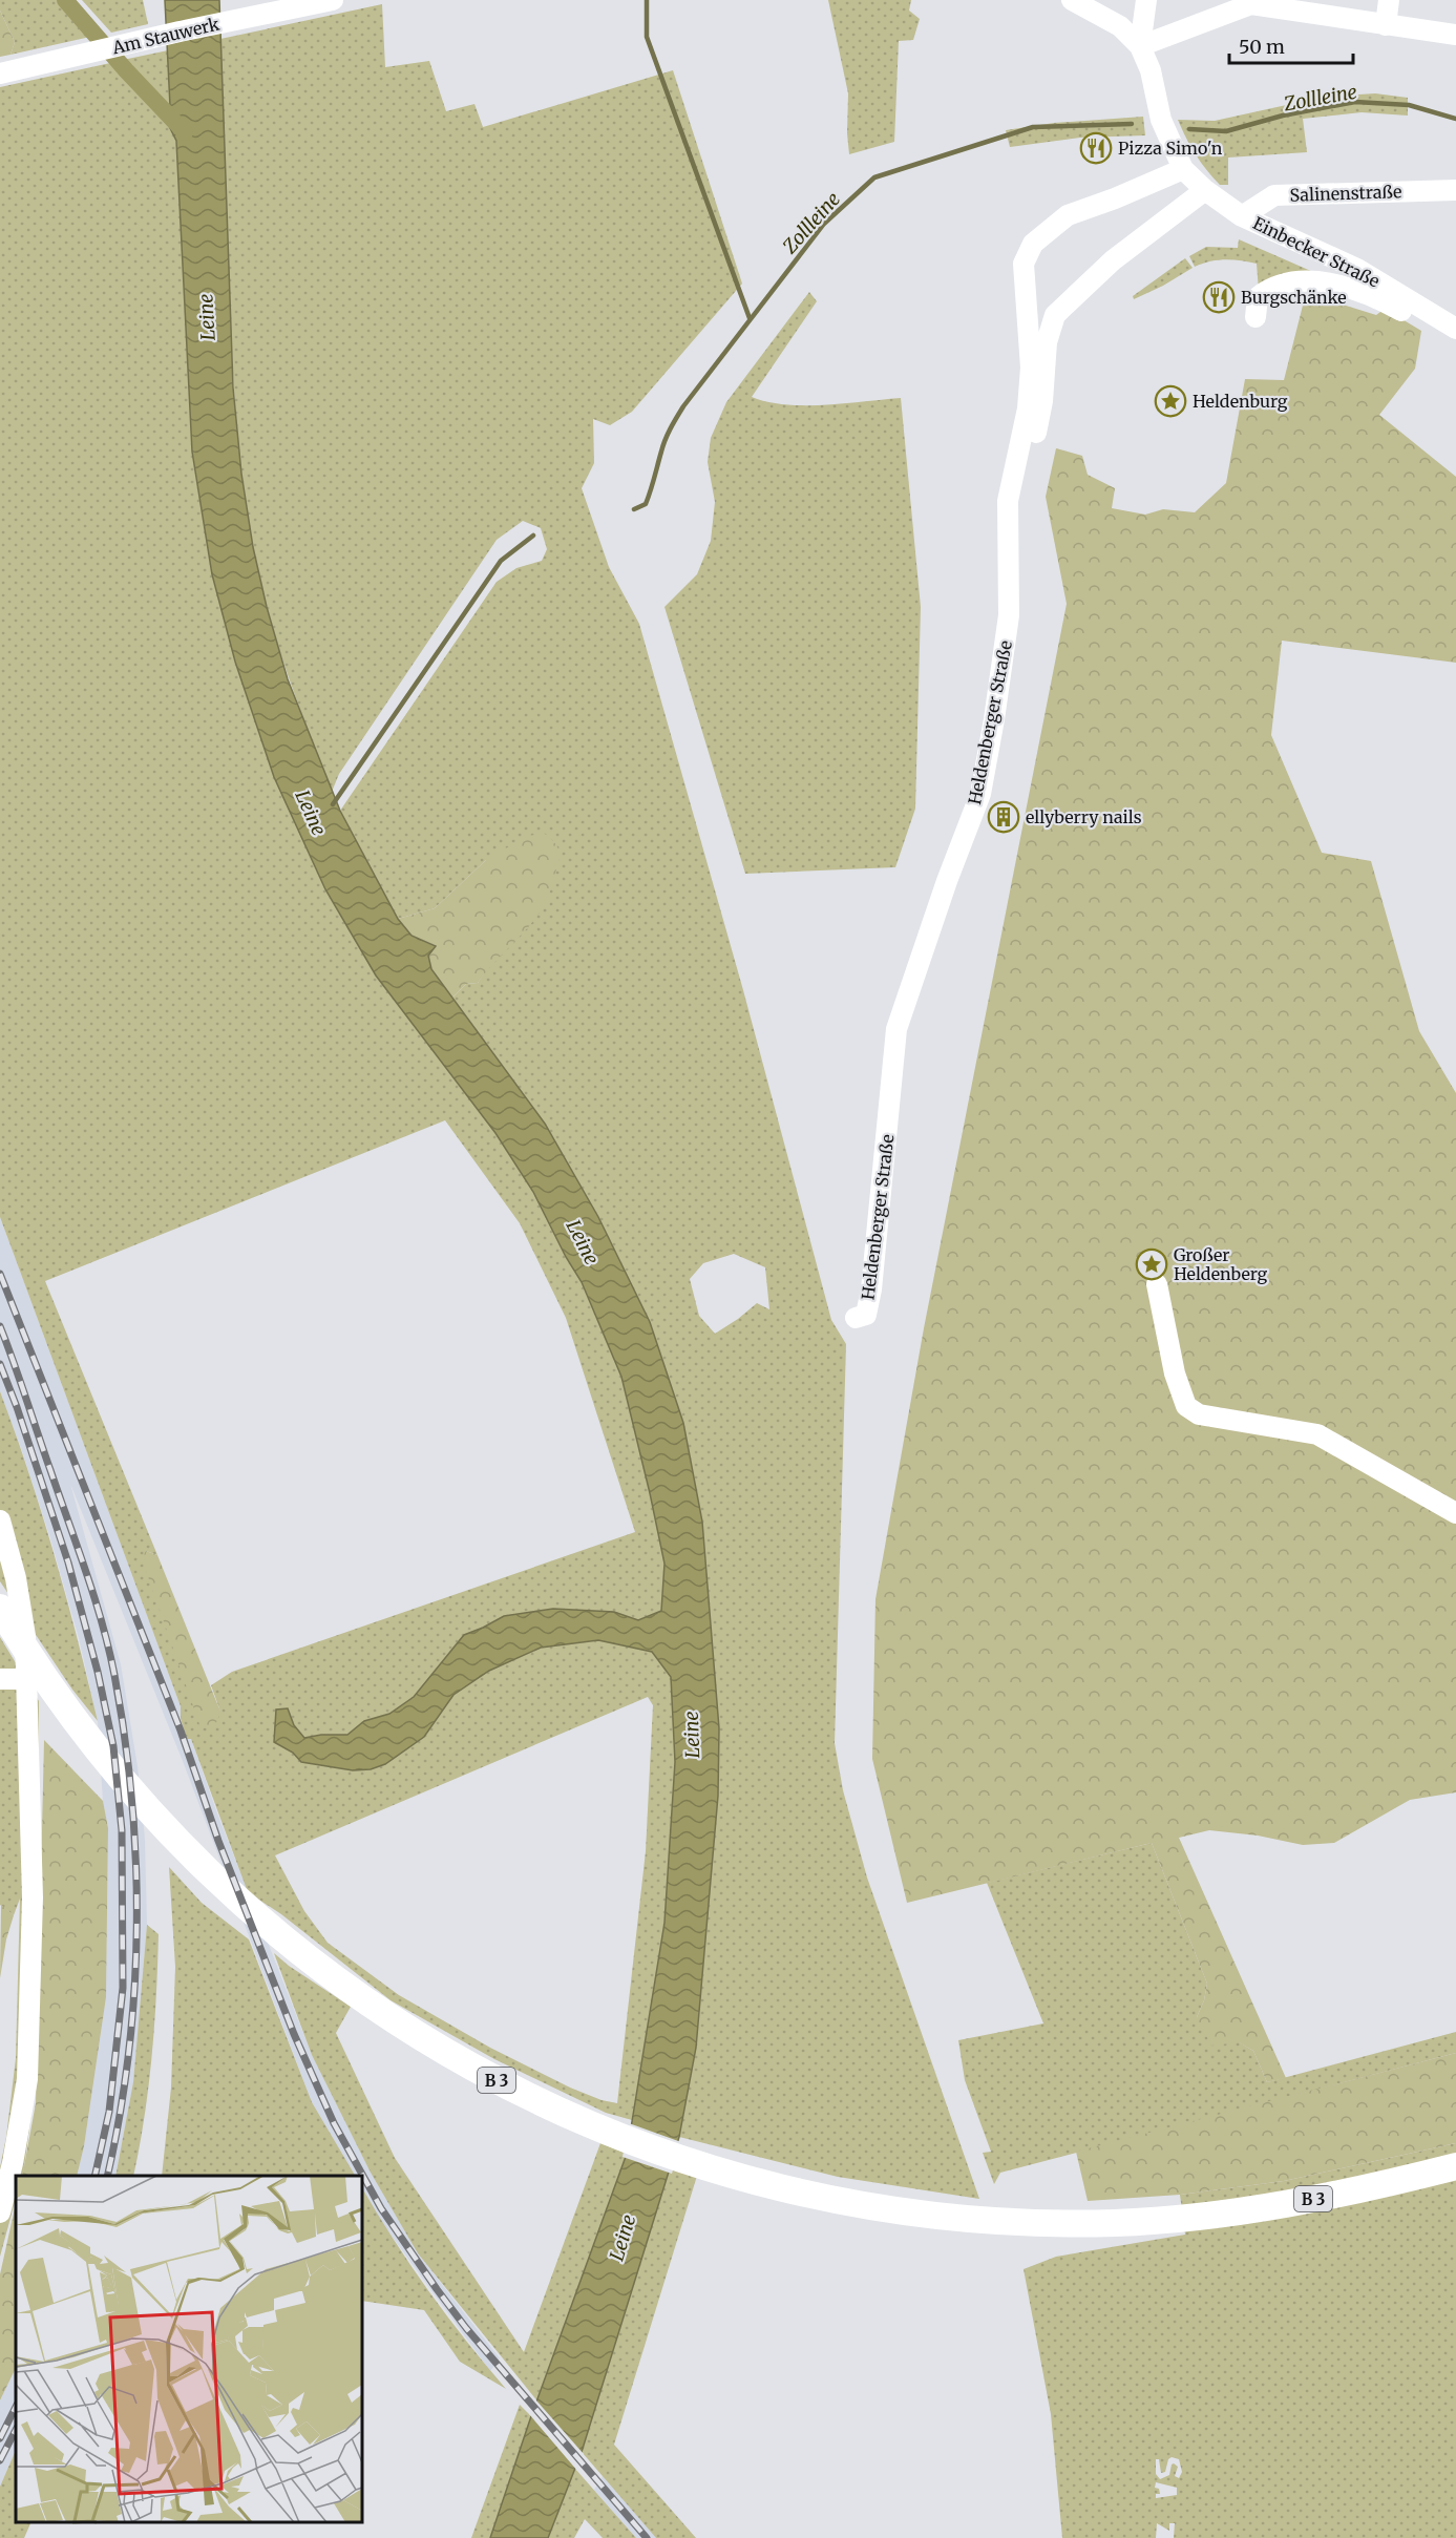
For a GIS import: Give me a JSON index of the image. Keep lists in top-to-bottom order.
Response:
{
  "streets": {
    "main road": ["B 3"],
    "street": [
      "Am Stauwerk",
      "Salinenstraße",
      "Einbecker Straße",
      "Heldenberger Straße"
    ]
  },
  "crossings": [
    ["Salinenstraße", "Einbecker Straße"]
  ],
  "water": ["Zollleine", "Leine"],
  "places": {
    "restaurant": ["Pizza Simo'n", "Burgschänke"],
    "place": ["Heldenburg", "Großer Heldenberg"],
    "building": ["ellyberry nails"]
  },
  "scale_bar": "50 m"
}
